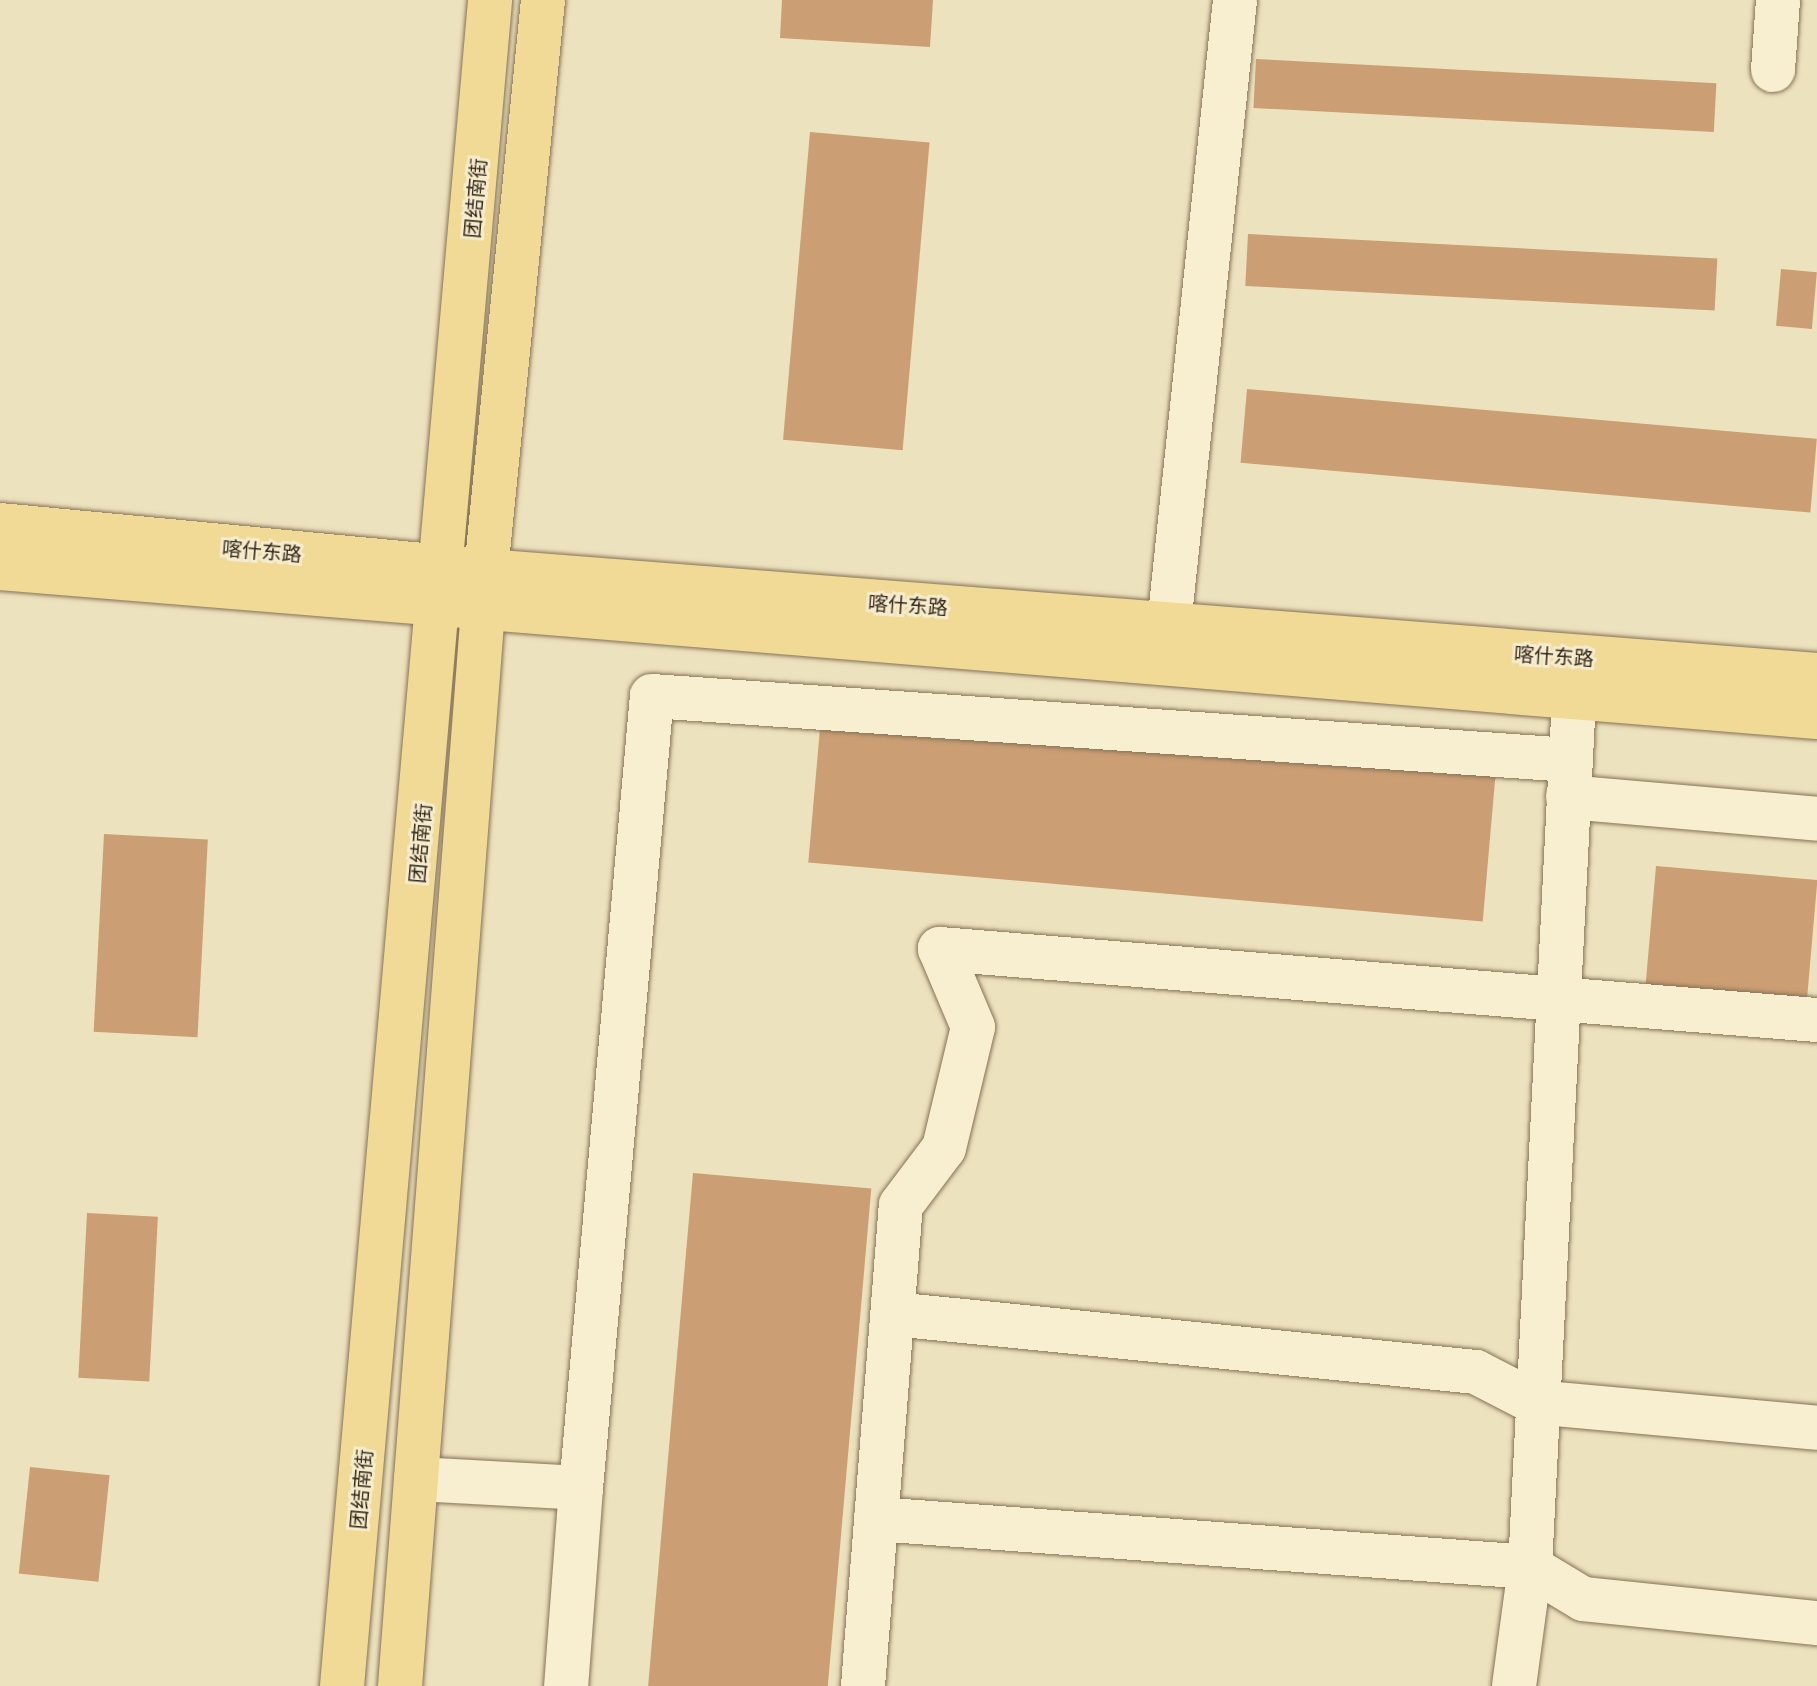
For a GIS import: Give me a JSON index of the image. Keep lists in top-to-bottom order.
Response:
{
  "streets": {
    "main road": ["团结南街", "喀什东路"]
  },
  "crossings": [
    ["团结南街", "喀什东路"]
  ]
}
